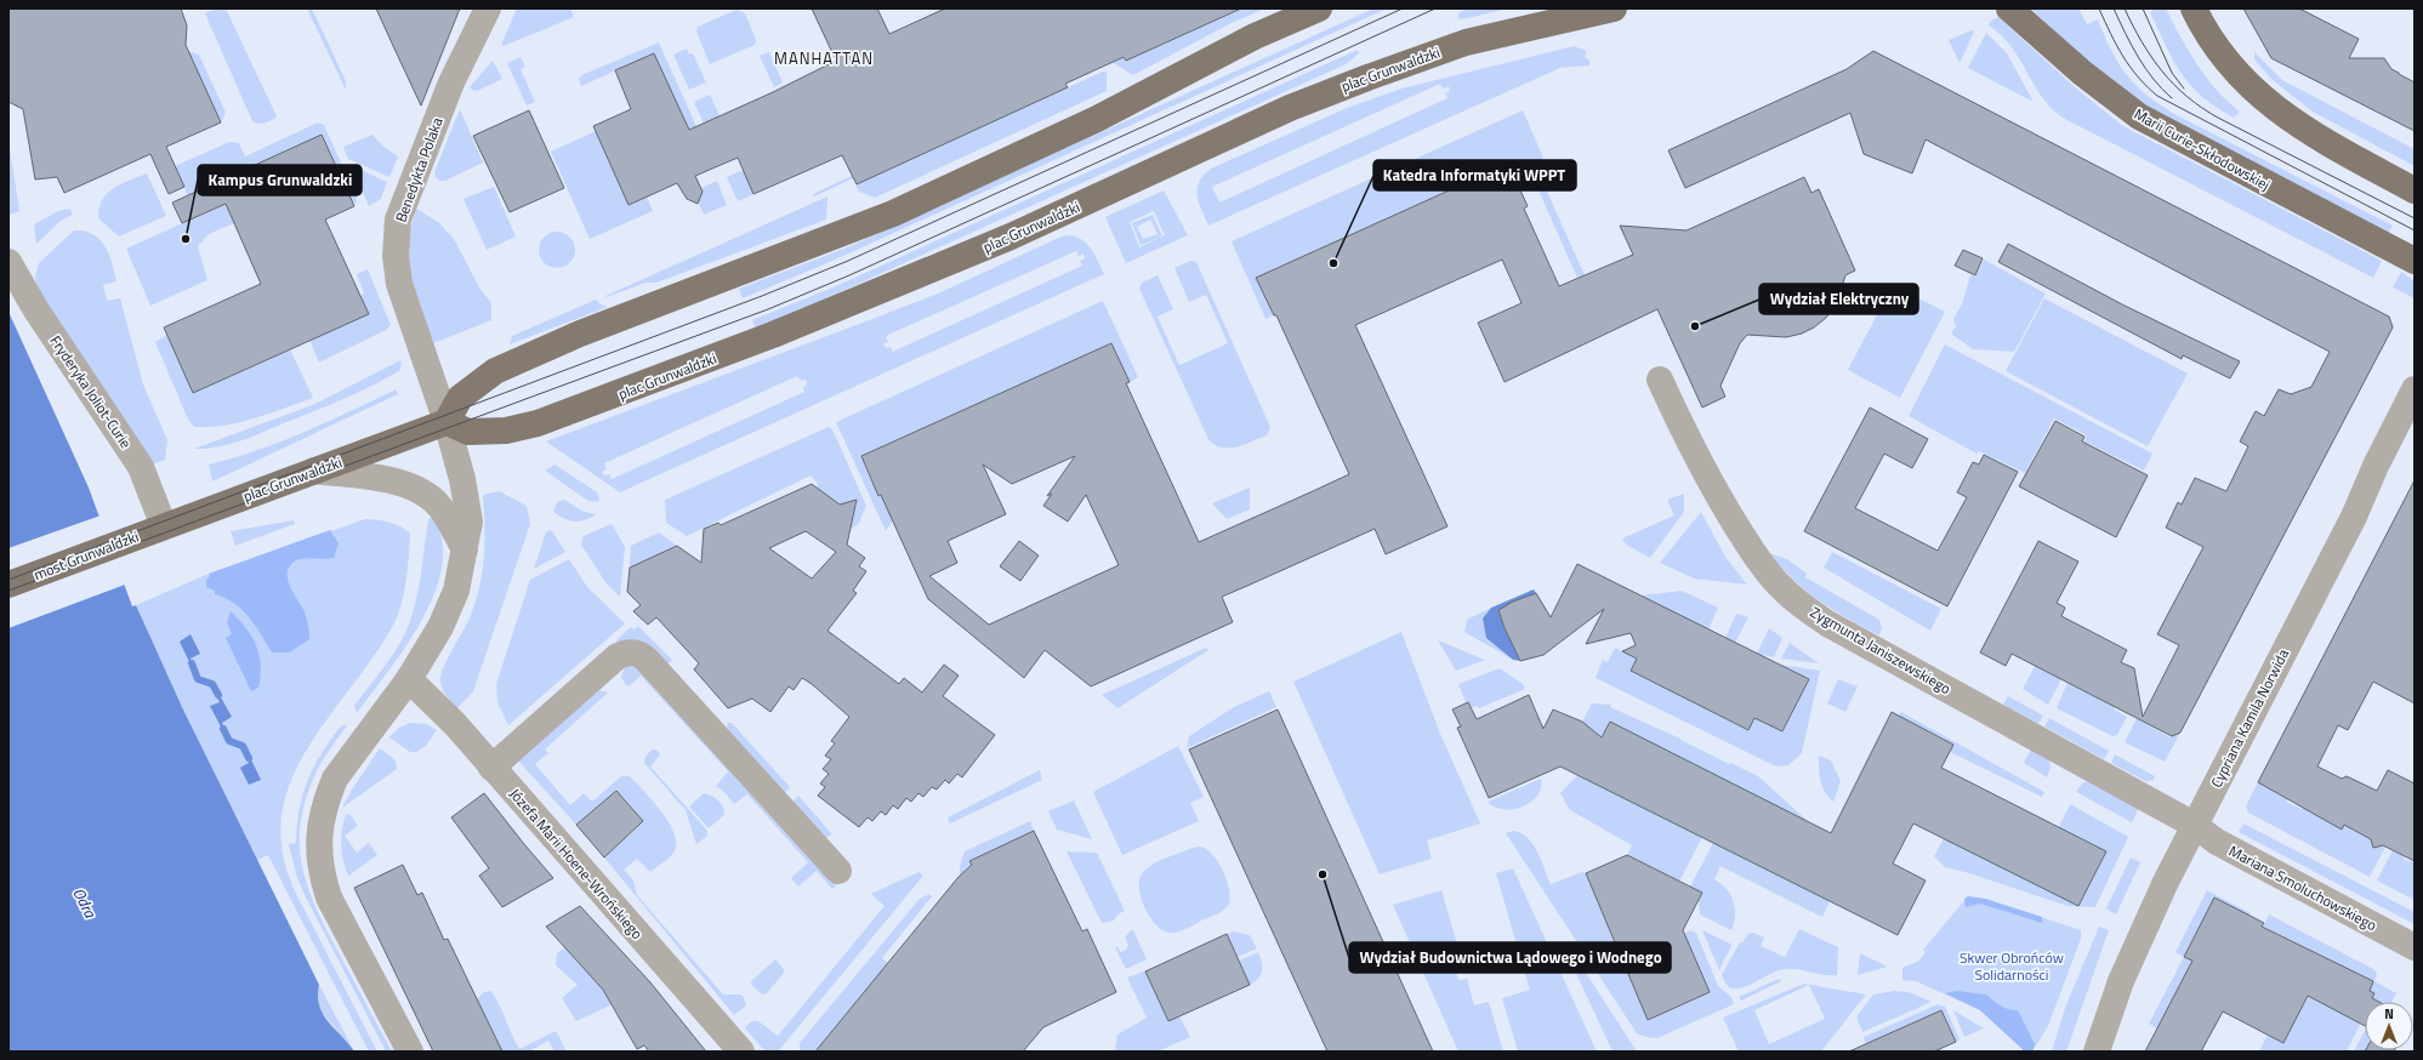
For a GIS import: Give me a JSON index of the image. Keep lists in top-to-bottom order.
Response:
{
  "streets": {
    "main road": ["plac Grunwaldzki", "Marii Curie-Skłodowskiej", "most Grunwaldzki"],
    "street": [
      "Benedykta Polaka",
      "Fryderyka Joliot-Curie",
      "Zygmunta Janiszewskiego",
      "Cypriana Kamila Norwida",
      "Józefa Marii Hoene-Wrońskiego",
      "Mariana Smoluchowskiego"
    ]
  },
  "crossings": [
    ["plac Grunwaldzki", "Benedykta Polaka"],
    ["plac Grunwaldzki", "Fryderyka Joliot-Curie"],
    ["plac Grunwaldzki", "most Grunwaldzki"],
    ["Benedykta Polaka", "Józefa Marii Hoene-Wrońskiego"],
    ["Fryderyka Joliot-Curie", "most Grunwaldzki"],
    ["Zygmunta Janiszewskiego", "Cypriana Kamila Norwida"],
    ["Zygmunta Janiszewskiego", "Mariana Smoluchowskiego"],
    ["Cypriana Kamila Norwida", "Mariana Smoluchowskiego"]
  ],
  "districts": ["MANHATTAN"],
  "water": ["Odra"],
  "parks": ["Skwer Obrońców Solidarności"],
  "places": [
    "Kampus Grunwaldzki",
    "Katedra Informatyki WPPT",
    "Wydział Elektryczny",
    "Wydział Budownictwa Lądowego i Wodnego"
  ],
  "north": "top"
}
